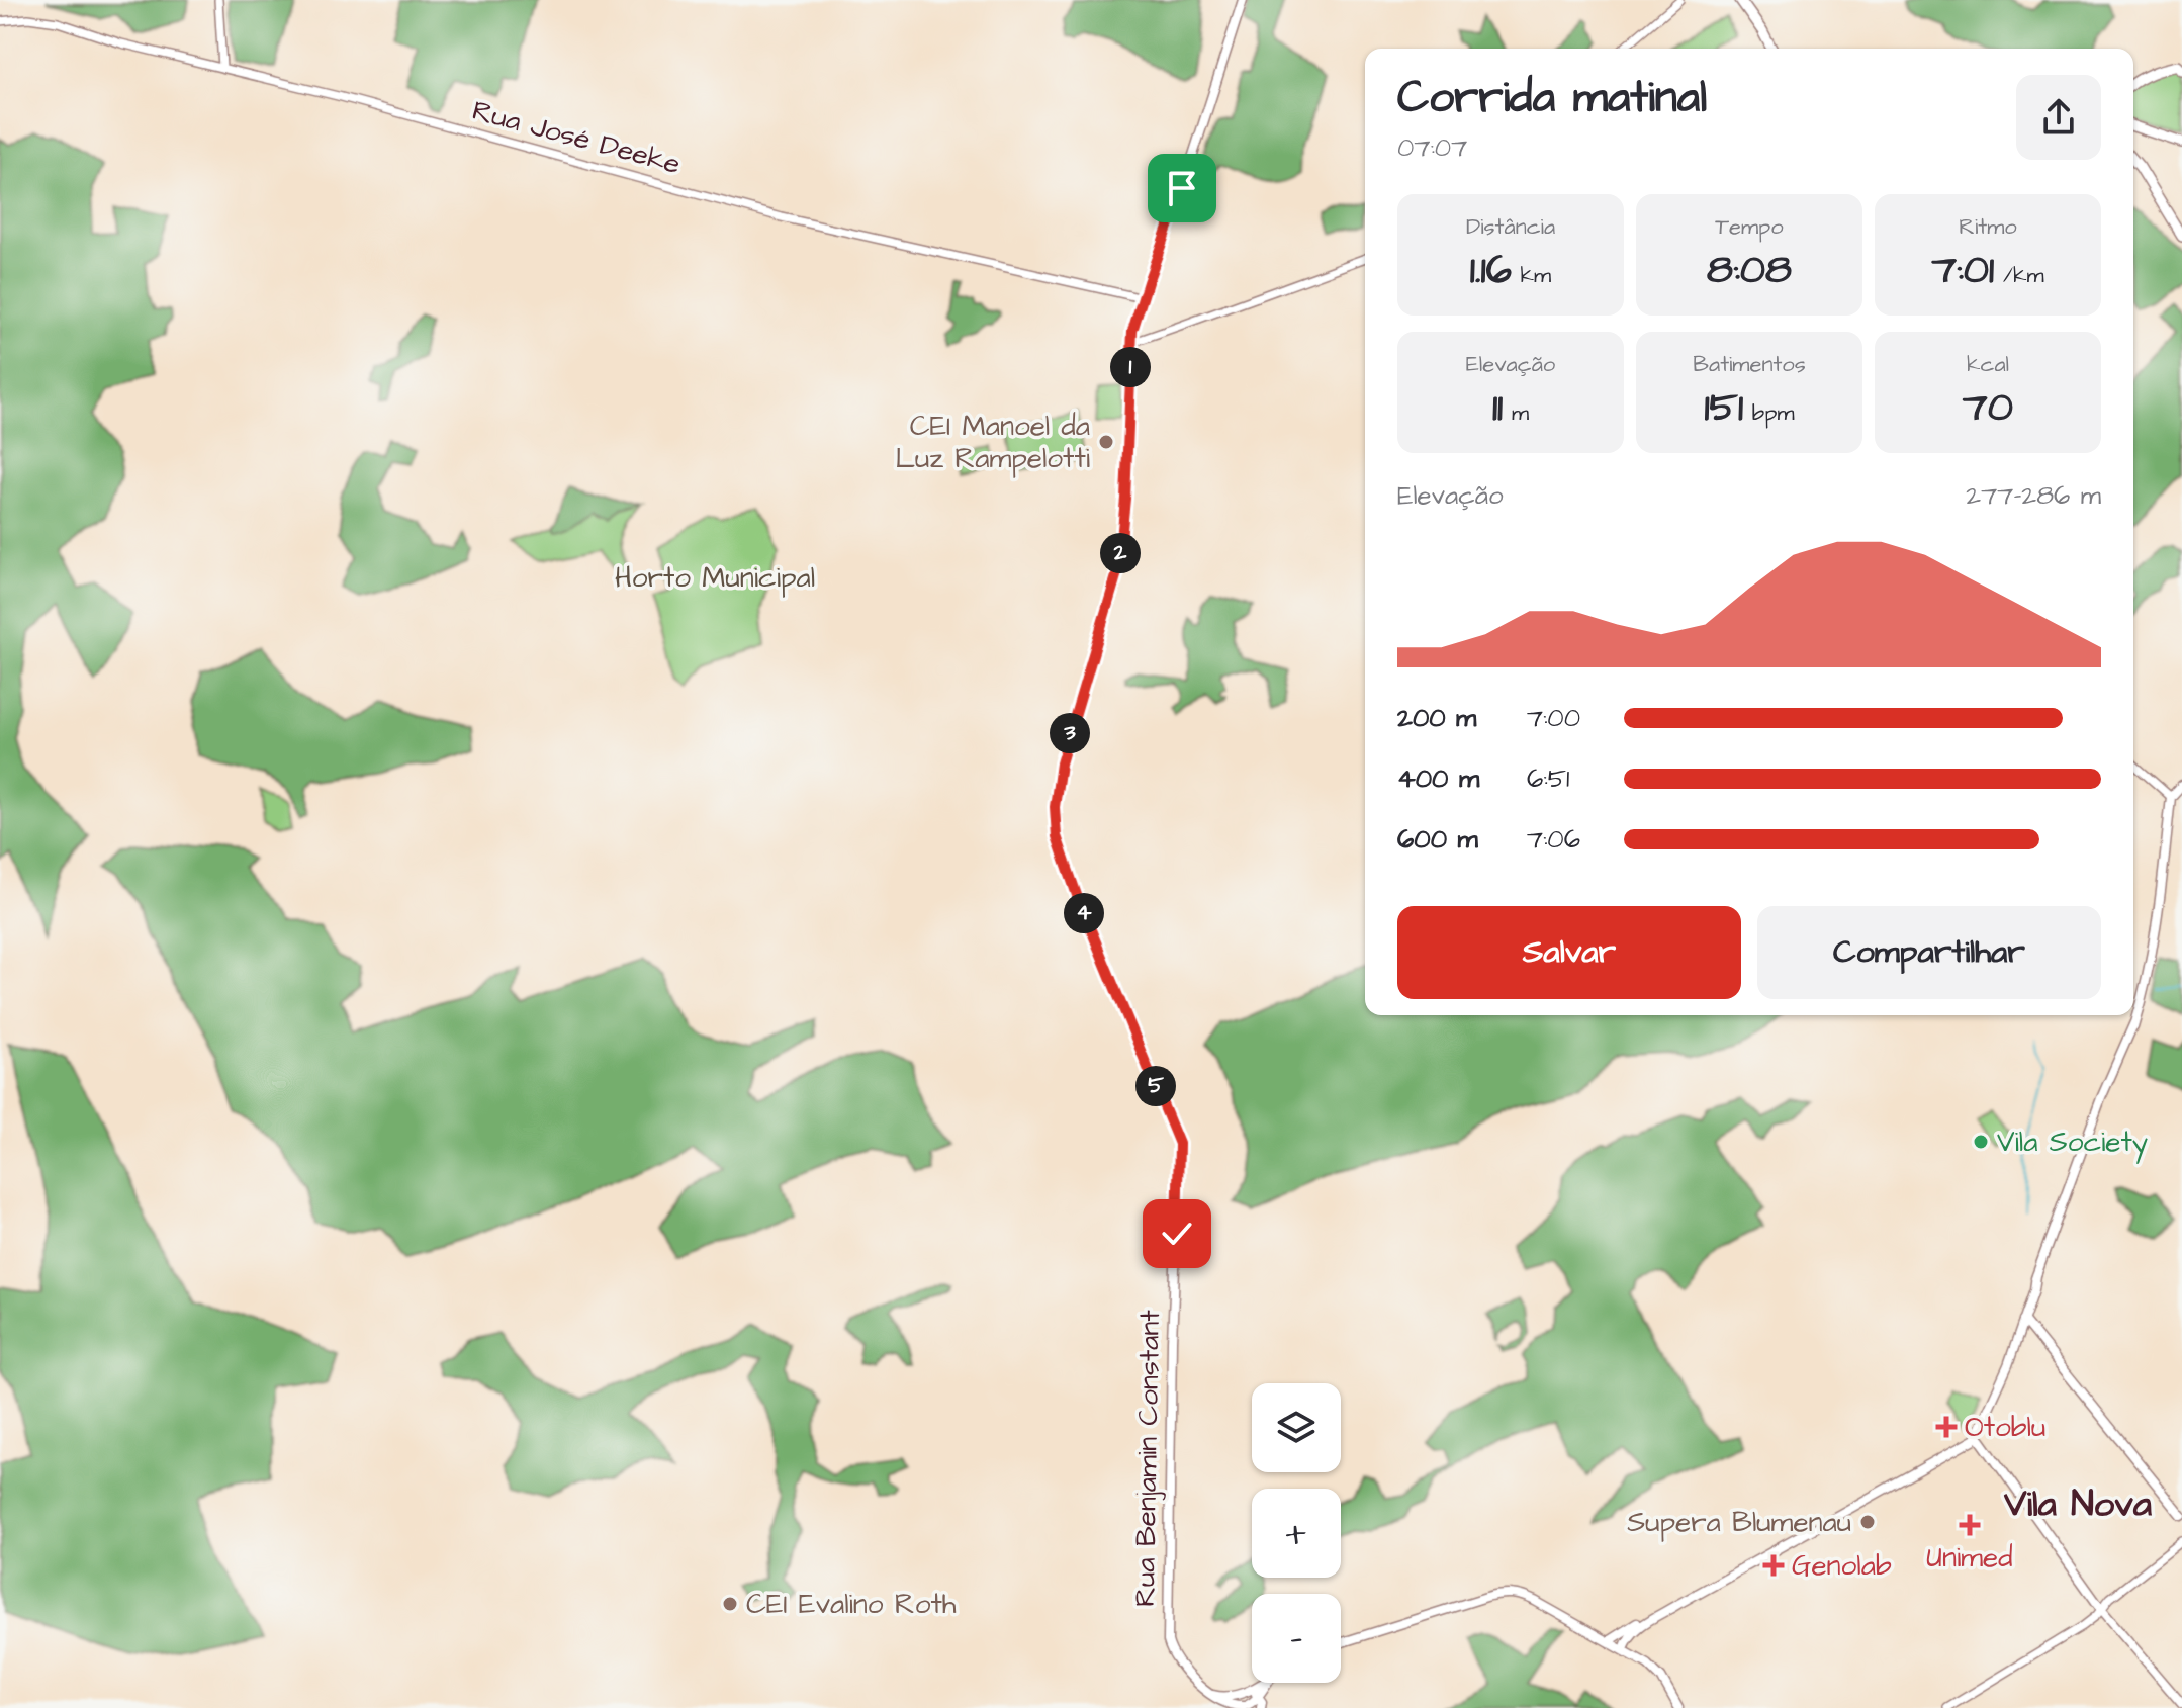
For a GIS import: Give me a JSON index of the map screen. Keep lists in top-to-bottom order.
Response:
{
  "streets": {
    "main road": ["Rua Benjamin Constant"],
    "street": ["Rua José Deeke"]
  },
  "crossings": [
    ["Rua José Deeke", "Rua Benjamin Constant"]
  ],
  "districts": ["Vila Nova"],
  "parks": ["Horto Municipal"],
  "places": {
    "other": [
      "CEI Manoel da Luz Rampelotti",
      "Vila Society",
      "Supera Blumenau",
      "CEI Evalino Roth"
    ],
    "health": ["Otoblu", "Unimed", "Genolab"]
  },
  "page": {
    "heading": ["Corrida matinal", "07:07"],
    "stats": [
      ["Distância", "1.16 km"],
      ["Tempo", "8:08"],
      ["Ritmo", "7:01 /km"],
      ["Elevação", "11 m"],
      ["Batimentos", "151 bpm"],
      ["kcal", "70"]
    ],
    "pins": [
      "1",
      "2",
      "3",
      "4",
      "5"
    ],
    "chart": ["Elevação", "277–286 m"],
    "list": [
      {
        "name": "200 m",
        "note": "7:00"
      },
      {
        "name": "400 m",
        "note": "6:51"
      },
      {
        "name": "600 m",
        "note": "7:06"
      }
    ],
    "buttons": ["Salvar", "Compartilhar"],
    "map_buttons": ["+", "−"]
  }
}
